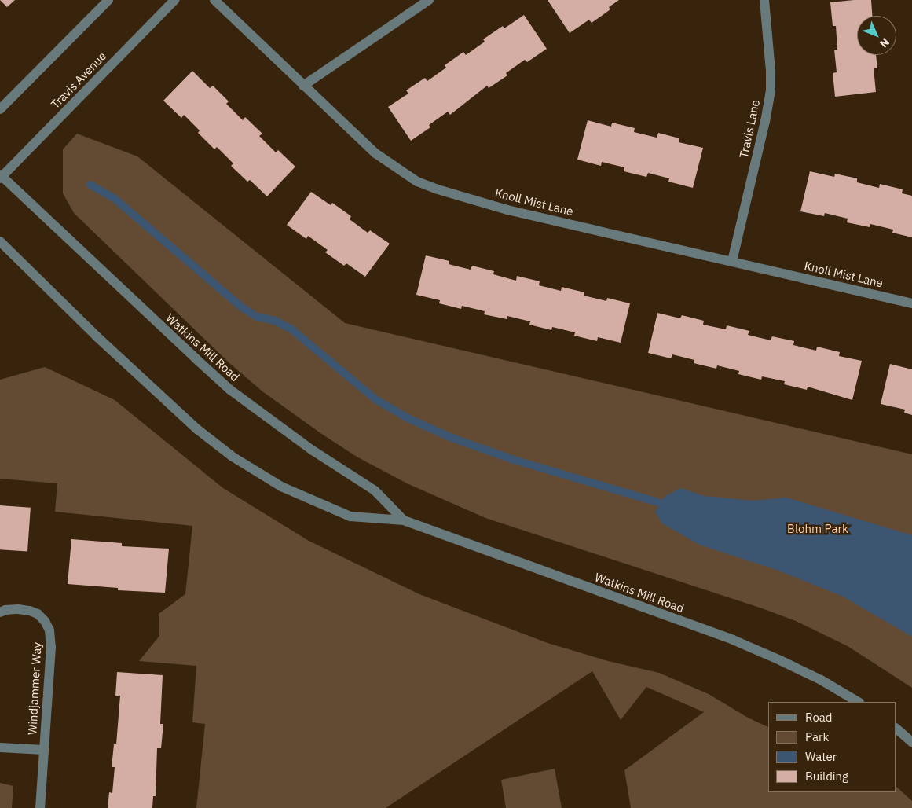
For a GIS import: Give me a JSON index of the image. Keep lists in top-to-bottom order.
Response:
{
  "streets": {
    "street": [
      "Travis Avenue",
      "Travis Lane",
      "Knoll Mist Lane",
      "Watkins Mill Road",
      "Windjammer Way"
    ]
  },
  "crossings": [
    ["Travis Avenue", "Watkins Mill Road"],
    ["Travis Lane", "Knoll Mist Lane"]
  ],
  "parks": ["Blohm Park"],
  "legend": [
    "Road",
    "Park",
    "Water",
    "Building"
  ],
  "north": "bottom right"
}
